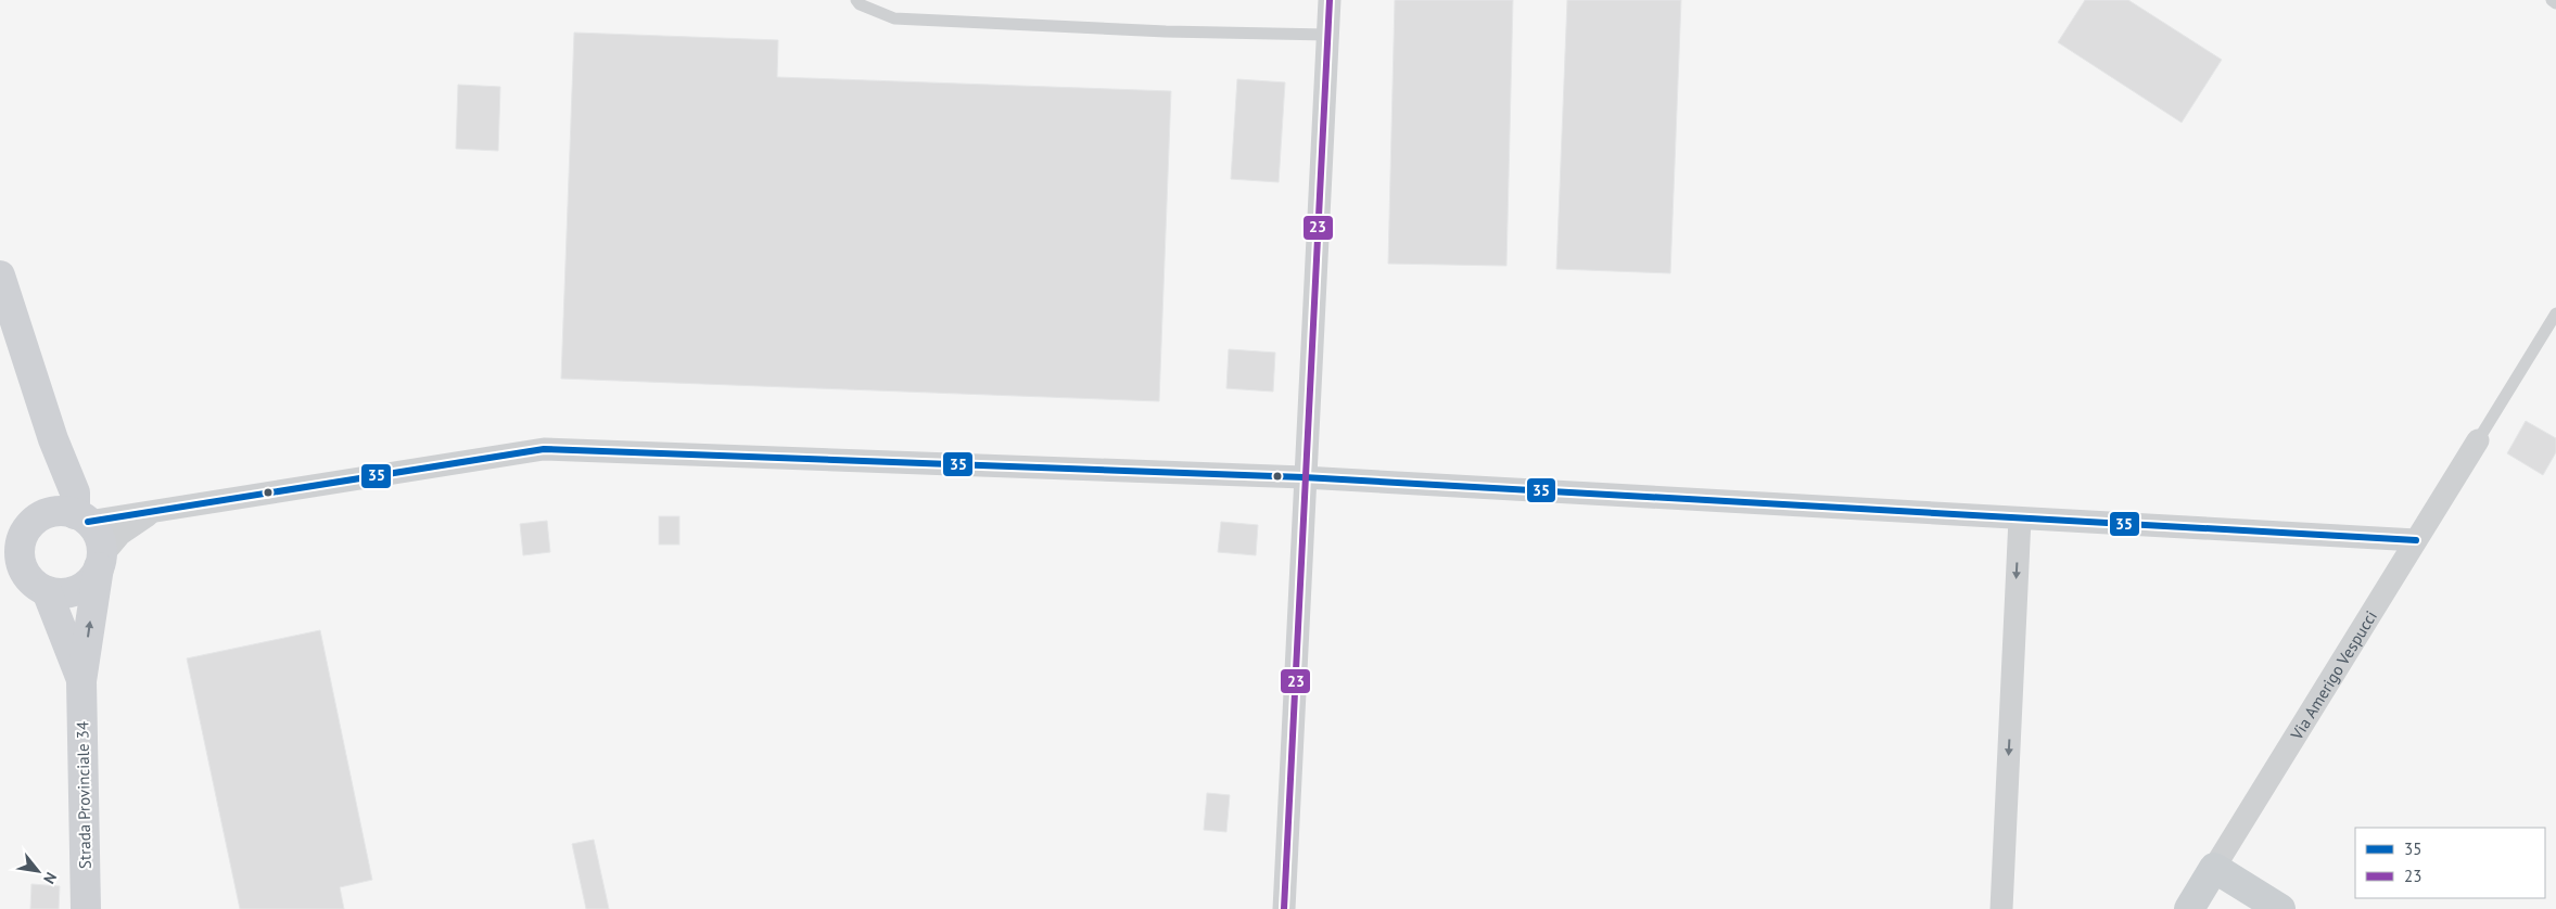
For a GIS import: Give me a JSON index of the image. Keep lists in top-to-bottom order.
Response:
{
  "streets": {
    "main road": ["Via Amerigo Vespucci", "Strada Provinciale 34"]
  },
  "lines": ["transit line 23", "transit line 35"],
  "legend": ["35", "23"],
  "north": "bottom right"
}
